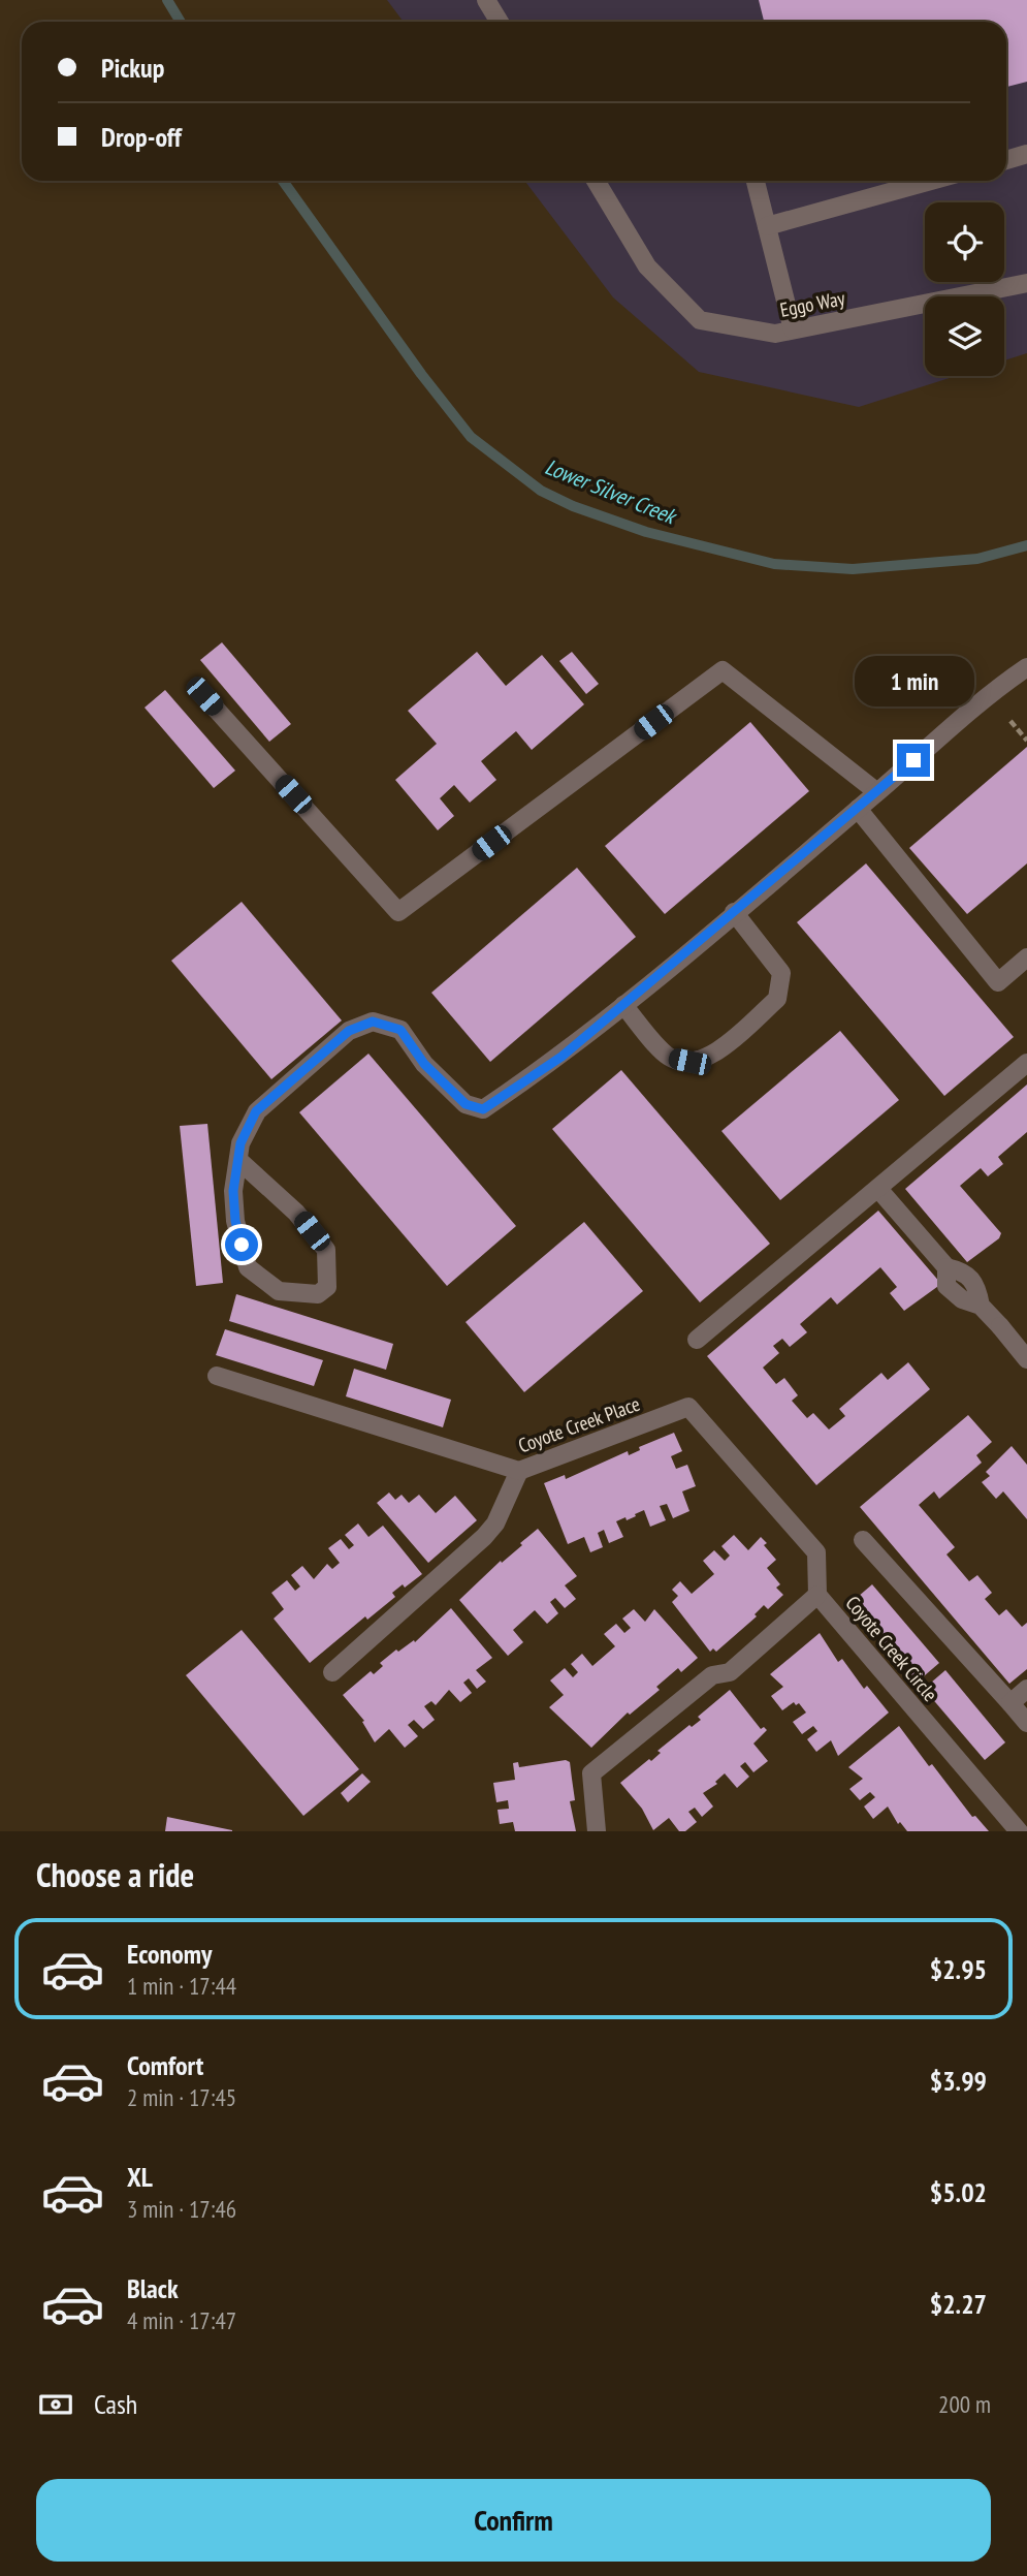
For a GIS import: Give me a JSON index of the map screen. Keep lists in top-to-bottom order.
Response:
{
  "streets": {
    "street": ["Eggo Way", "Coyote Creek Place", "Coyote Creek Circle"]
  },
  "crossings": [
    ["Coyote Creek Place", "Coyote Creek Circle"]
  ],
  "water": ["Lower Silver Creek"],
  "page": {
    "banner": ["Pickup", "Drop-off"],
    "bubble": "1 min",
    "heading": "Choose a ride",
    "list": [
      {
        "name": "Economy",
        "note": "1 min · 17:44",
        "value": "$2.95"
      },
      {
        "name": "Comfort",
        "note": "2 min · 17:45",
        "value": "$3.99"
      },
      {
        "name": "XL",
        "note": "3 min · 17:46",
        "value": "$5.02"
      },
      {
        "name": "Black",
        "note": "4 min · 17:47",
        "value": "$2.27"
      }
    ],
    "pay": ["Cash", "200 m"],
    "buttons": "Confirm"
  }
}
